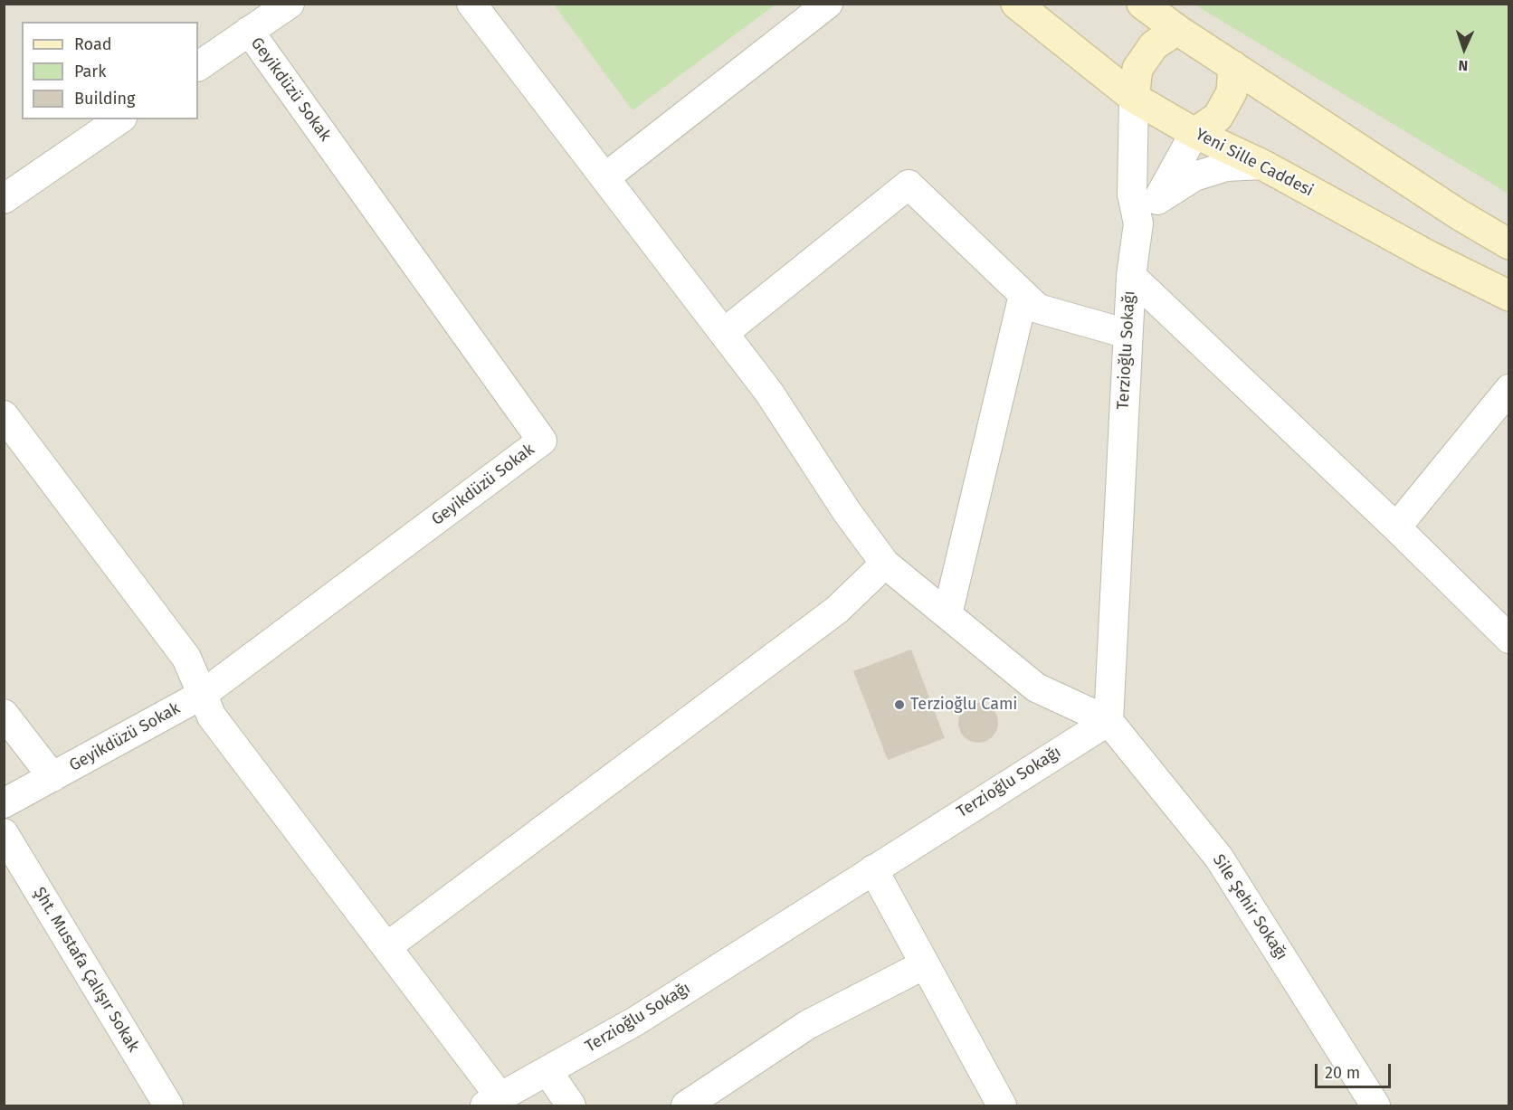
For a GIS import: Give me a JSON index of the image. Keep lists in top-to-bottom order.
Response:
{
  "streets": {
    "main road": ["Yeni Sille Caddesi"],
    "street": [
      "Geyikdüzü Sokak",
      "Terzioğlu Sokağı",
      "Sile Şehir Sokağı",
      "Şht. Mustafa Çalışır Sokak"
    ]
  },
  "crossings": [
    ["Terzioğlu Sokağı", "Sile Şehir Sokağı"]
  ],
  "places": ["Terzioğlu Cami"],
  "legend": ["Road", "Park", "Building"],
  "scale_bar": "20 m",
  "north": "bottom"
}
